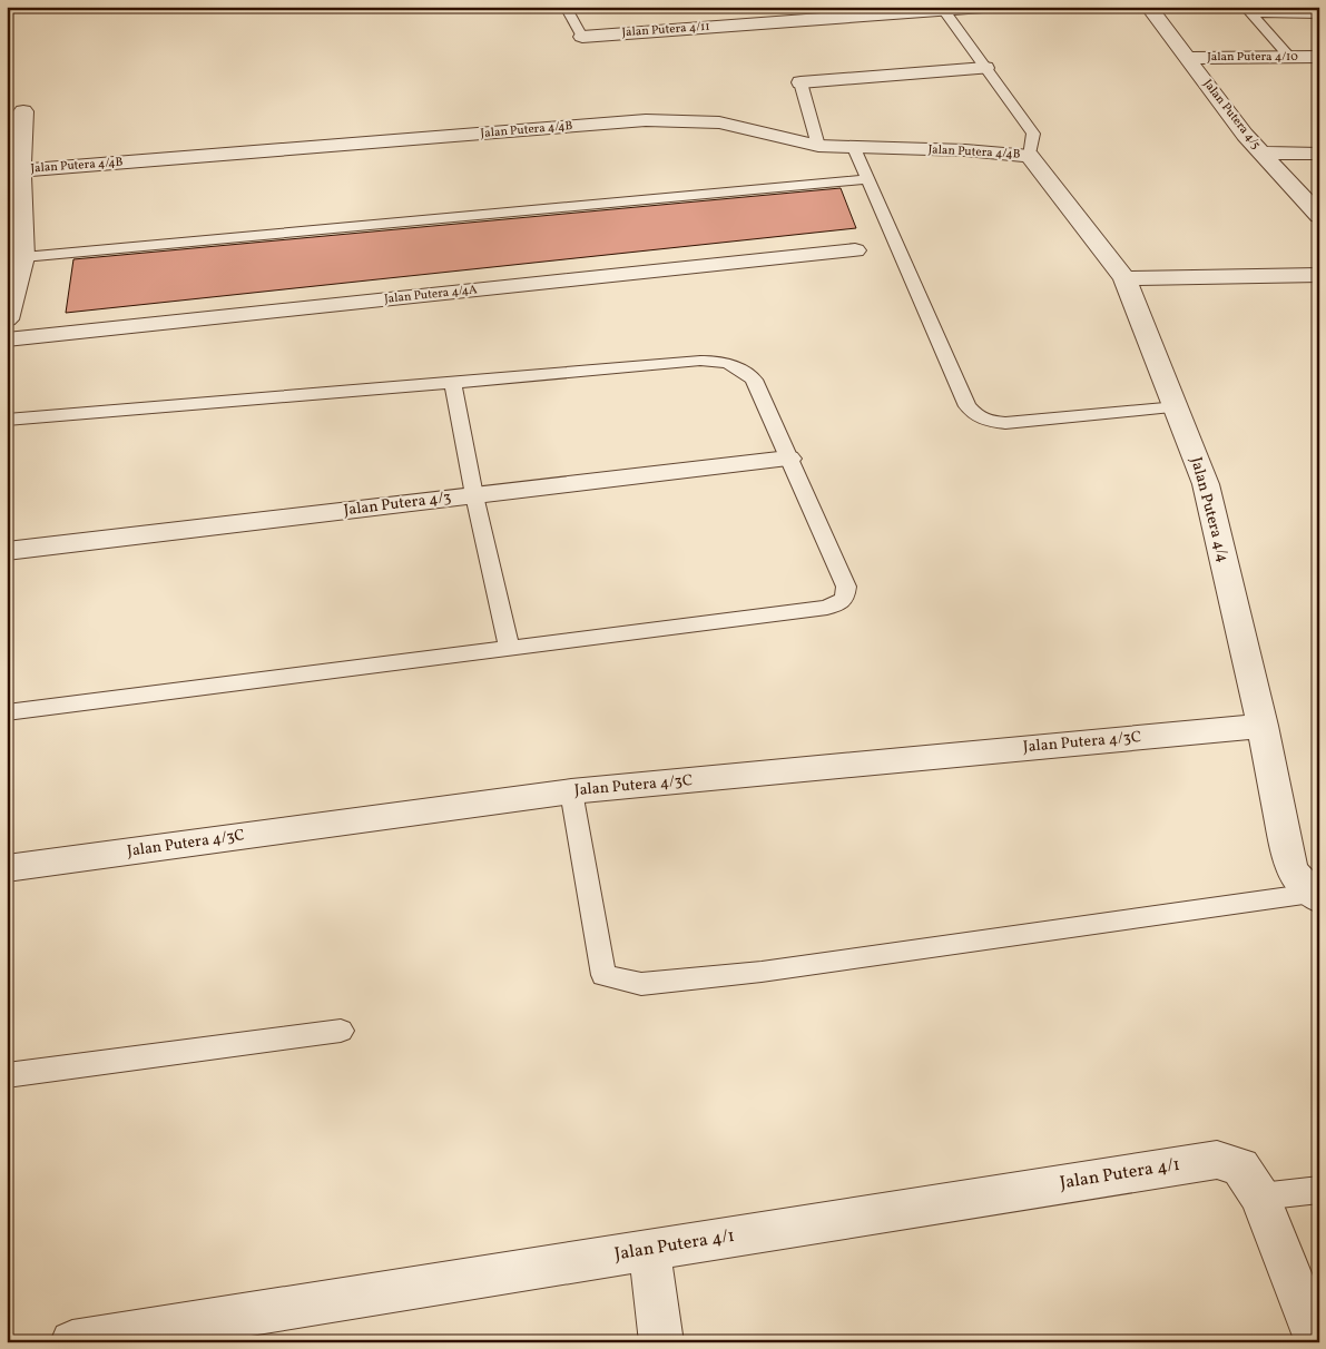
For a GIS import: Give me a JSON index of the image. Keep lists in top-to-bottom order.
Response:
{
  "streets": {
    "street": [
      "Jalan Putera 4/11",
      "Jalan Putera 4/10",
      "Jalan Putera 4/5",
      "Jalan Putera 4/4B",
      "Jalan Putera 4/4A",
      "Jalan Putera 4/3",
      "Jalan Putera 4/4",
      "Jalan Putera 4/3C",
      "Jalan Putera 4/1"
    ]
  },
  "crossings": [
    ["Jalan Putera 4/10", "Jalan Putera 4/5"],
    ["Jalan Putera 4/4B", "Jalan Putera 4/4"],
    ["Jalan Putera 4/4", "Jalan Putera 4/3C"]
  ]
}
